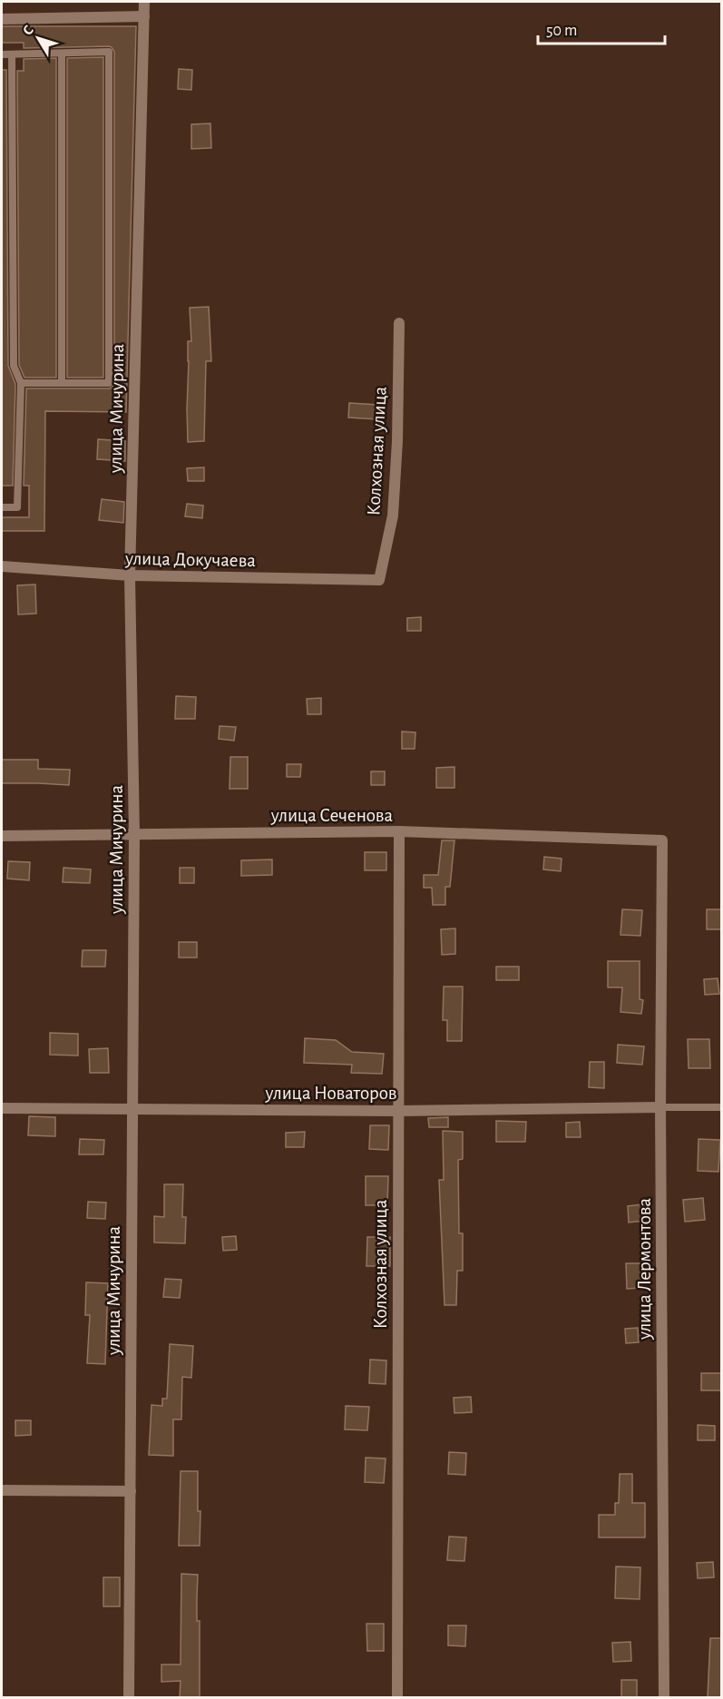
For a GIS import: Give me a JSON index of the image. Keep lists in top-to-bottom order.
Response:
{
  "streets": {
    "street": [
      "улица Мичурина",
      "Колхозная улица",
      "улица Докучаева",
      "улица Сеченова",
      "улица Новаторов",
      "улица Лермонтова"
    ]
  },
  "crossings": [
    ["улица Мичурина", "улица Докучаева"],
    ["улица Мичурина", "улица Сеченова"],
    ["улица Мичурина", "улица Новаторов"],
    ["Колхозная улица", "улица Докучаева"],
    ["Колхозная улица", "улица Сеченова"],
    ["Колхозная улица", "улица Новаторов"],
    ["улица Сеченова", "улица Лермонтова"],
    ["улица Новаторов", "улица Лермонтова"]
  ],
  "scale_bar": "50 m",
  "north": "top left"
}
